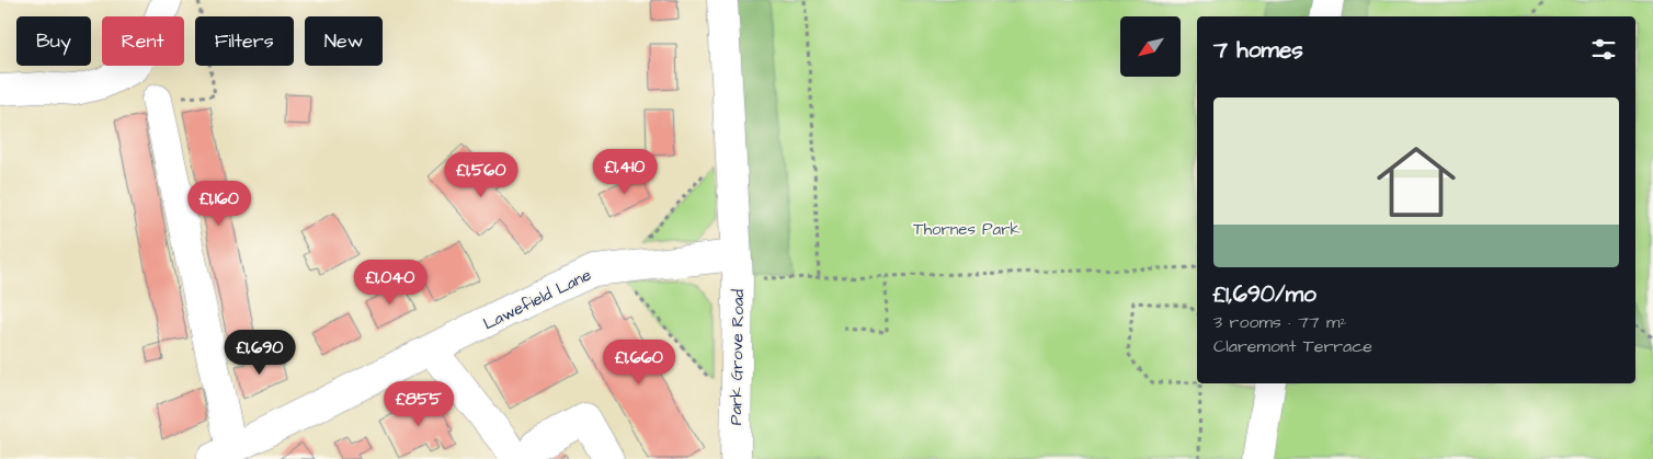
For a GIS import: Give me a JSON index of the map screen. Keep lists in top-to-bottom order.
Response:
{
  "streets": {
    "street": ["Lawefield Lane", "Park Grove Road"]
  },
  "crossings": [
    ["Lawefield Lane", "Park Grove Road"]
  ],
  "parks": ["Thornes Park"],
  "north": "bottom left",
  "page": {
    "chip": [
      "Buy",
      "Rent",
      "Filters",
      "New"
    ],
    "heading": "7 homes",
    "list": [
      {
        "name": "£1,690/mo",
        "note": "3 rooms · 77 m² · Claremont Terrace"
      }
    ],
    "price": [
      "£1,410",
      "£1,560",
      "£1,160",
      "£1,040",
      "£1,690",
      "£1,660",
      "£855"
    ]
  }
}
